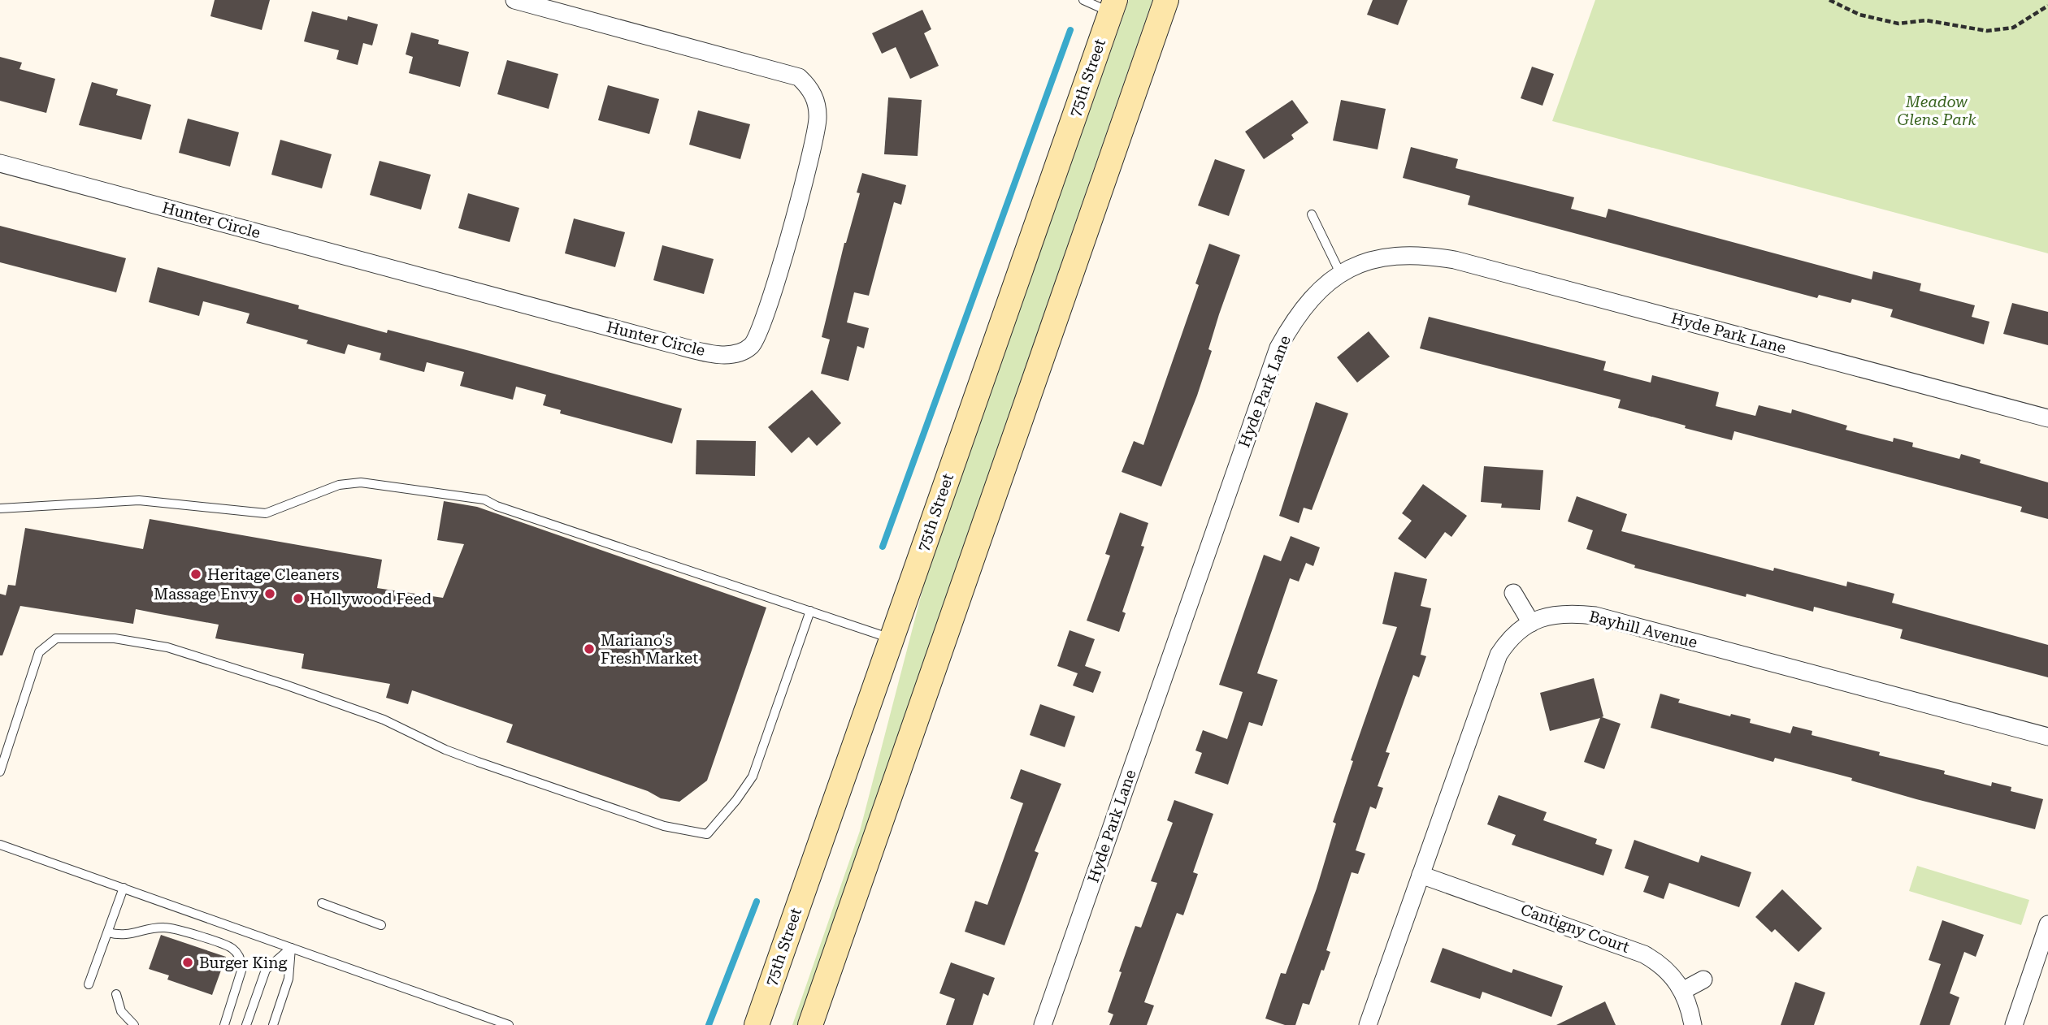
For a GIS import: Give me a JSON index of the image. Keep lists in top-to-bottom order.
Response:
{
  "streets": {
    "main road": ["75th Street"],
    "street": [
      "Hunter Circle",
      "Hyde Park Lane",
      "Bayhill Avenue",
      "Cantigny Court"
    ]
  },
  "crossings": [
    ["Bayhill Avenue", "Cantigny Court"]
  ],
  "parks": ["Meadow Glens Park"],
  "places": [
    "Heritage Cleaners",
    "Massage Envy",
    "Hollywood Feed",
    "Mariano's Fresh Market",
    "Burger King"
  ]
}
